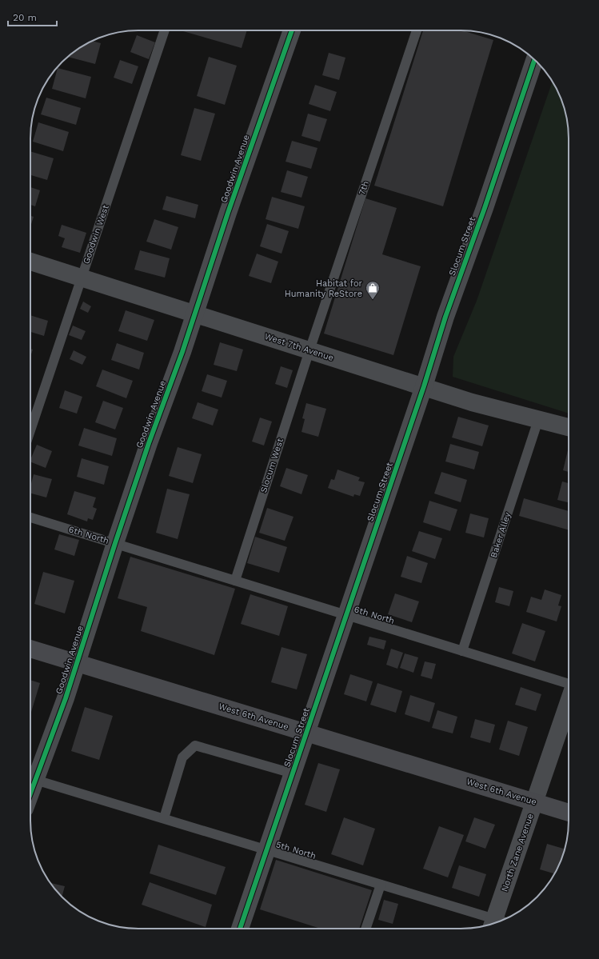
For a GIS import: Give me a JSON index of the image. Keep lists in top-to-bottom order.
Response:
{
  "streets": {
    "street": [
      "Goodwin Avenue",
      "Slocum Street",
      "West 7th Avenue",
      "West 6th Avenue",
      "North Zane Avenue"
    ],
    "lane": [
      "7th",
      "Goodwin West",
      "Slocum West",
      "6th North",
      "Baker Alley",
      "5th North"
    ]
  },
  "crossings": [
    ["Goodwin Avenue", "West 7th Avenue"],
    ["Goodwin Avenue", "6th North"],
    ["Goodwin Avenue", "West 6th Avenue"],
    ["7th", "West 7th Avenue"],
    ["7th", "Slocum West"],
    ["Goodwin West", "West 7th Avenue"],
    ["Slocum Street", "West 7th Avenue"],
    ["Slocum Street", "6th North"],
    ["Slocum Street", "West 6th Avenue"],
    ["Slocum Street", "5th North"],
    ["West 7th Avenue", "Slocum West"],
    ["West 7th Avenue", "Baker Alley"],
    ["Slocum West", "6th North"],
    ["6th North", "Baker Alley"],
    ["West 6th Avenue", "North Zane Avenue"]
  ],
  "places": {
    "shop": ["Habitat for Humanity ReStore"]
  },
  "scale_bar": "20 m"
}
